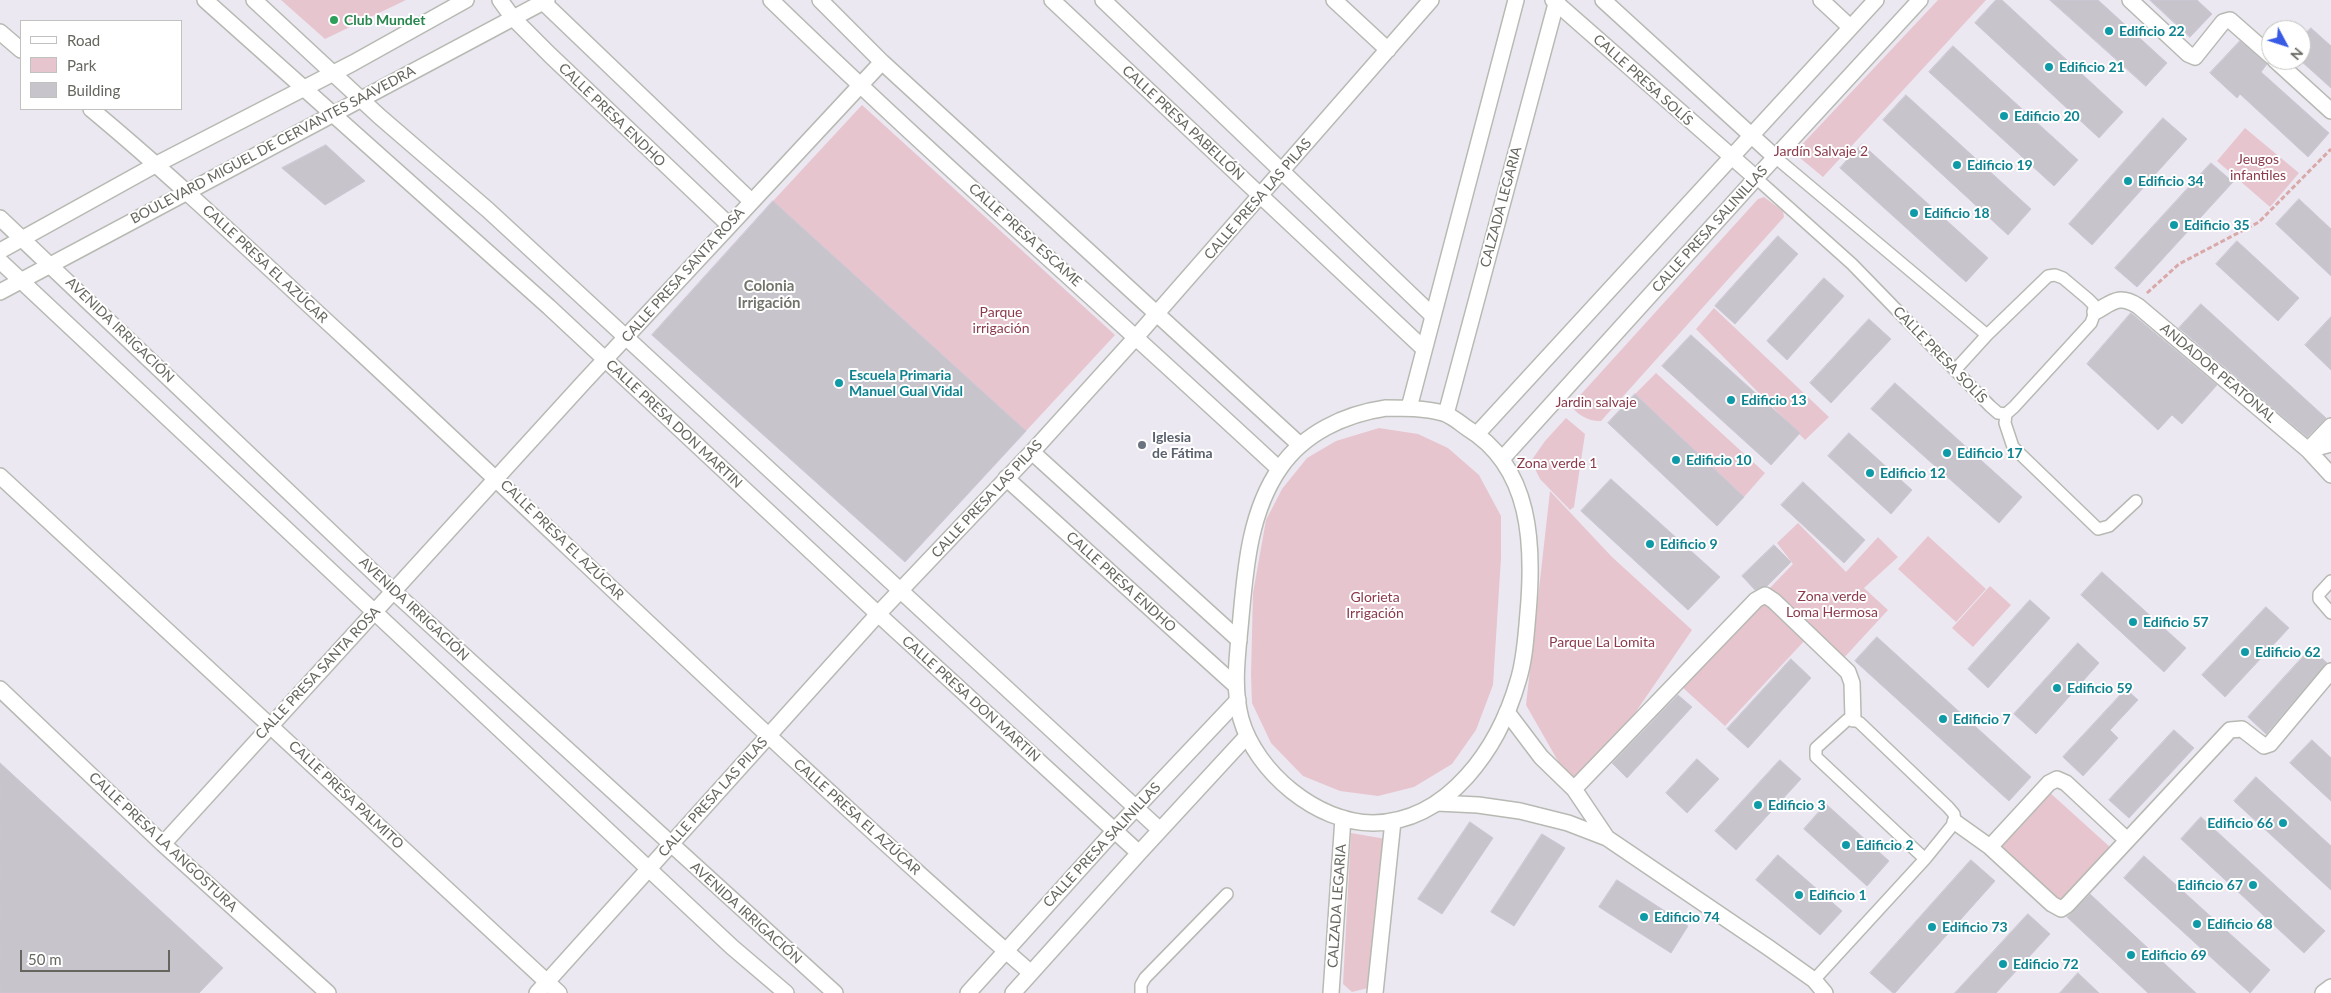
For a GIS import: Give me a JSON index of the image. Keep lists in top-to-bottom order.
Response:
{
  "streets": {
    "street": [
      "CALLE PRESA SOLÍS",
      "CALLE PRESA ENDHO",
      "CALLE PRESA PABELLÓN",
      "BOULEVARD MIGUEL DE CERVANTES SAAVEDRA",
      "CALLE PRESA LAS PILAS",
      "CALZADA LEGARIA",
      "CALLE PRESA SALINILLAS",
      "CALLE PRESA ESCAME",
      "CALLE PRESA EL AZÚCAR",
      "CALLE PRESA SANTA ROSA",
      "AVENIDA IRRIGACIÓN",
      "ANDADOR PEATONAL",
      "CALLE PRESA DON MARTIN",
      "CALLE PRESA PALMITO",
      "CALLE PRESA LA ANGOSTURA"
    ]
  },
  "crossings": [
    ["CALLE PRESA SOLÍS", "CALZADA LEGARIA"],
    ["CALLE PRESA SOLÍS", "CALLE PRESA SALINILLAS"],
    ["CALLE PRESA ENDHO", "BOULEVARD MIGUEL DE CERVANTES SAAVEDRA"],
    ["CALLE PRESA ENDHO", "CALLE PRESA LAS PILAS"],
    ["CALLE PRESA ENDHO", "CALLE PRESA SALINILLAS"],
    ["CALLE PRESA ENDHO", "CALLE PRESA SANTA ROSA"],
    ["CALLE PRESA PABELLÓN", "CALLE PRESA LAS PILAS"],
    ["BOULEVARD MIGUEL DE CERVANTES SAAVEDRA", "CALLE PRESA EL AZÚCAR"],
    ["BOULEVARD MIGUEL DE CERVANTES SAAVEDRA", "AVENIDA IRRIGACIÓN"],
    ["BOULEVARD MIGUEL DE CERVANTES SAAVEDRA", "CALLE PRESA DON MARTIN"],
    ["CALLE PRESA LAS PILAS", "CALLE PRESA ESCAME"],
    ["CALLE PRESA LAS PILAS", "CALLE PRESA EL AZÚCAR"],
    ["CALLE PRESA LAS PILAS", "AVENIDA IRRIGACIÓN"],
    ["CALLE PRESA LAS PILAS", "CALLE PRESA DON MARTIN"],
    ["CALLE PRESA LAS PILAS", "CALLE PRESA PALMITO"],
    ["CALLE PRESA SALINILLAS", "CALLE PRESA EL AZÚCAR"],
    ["CALLE PRESA SALINILLAS", "CALLE PRESA DON MARTIN"],
    ["CALLE PRESA ESCAME", "CALLE PRESA SANTA ROSA"],
    ["CALLE PRESA EL AZÚCAR", "CALLE PRESA SANTA ROSA"],
    ["CALLE PRESA SANTA ROSA", "AVENIDA IRRIGACIÓN"],
    ["CALLE PRESA SANTA ROSA", "CALLE PRESA DON MARTIN"],
    ["CALLE PRESA SANTA ROSA", "CALLE PRESA PALMITO"],
    ["CALLE PRESA SANTA ROSA", "CALLE PRESA LA ANGOSTURA"]
  ],
  "districts": ["Colonia Irrigación"],
  "parks": [
    "Jardín Salvaje 2",
    "Jeugos infantiles",
    "Parque irrigación",
    "Jardin salvaje",
    "Zona verde 1",
    "Zona verde Loma Hermosa",
    "Glorieta Irrigación",
    "Parque La Lomita"
  ],
  "places": [
    "Club Mundet",
    "Edificio 22",
    "Edificio 21",
    "Edificio 20",
    "Edificio 19",
    "Edificio 34",
    "Edificio 18",
    "Edificio 35",
    "Escuela Primaria Manuel Gual Vidal",
    "Edificio 13",
    "Iglesia de Fátima",
    "Edificio 17",
    "Edificio 10",
    "Edificio 12",
    "Edificio 9",
    "Edificio 57",
    "Edificio 62",
    "Edificio 59",
    "Edificio 7",
    "Edificio 3",
    "Edificio 66",
    "Edificio 2",
    "Edificio 67",
    "Edificio 1",
    "Edificio 74",
    "Edificio 68",
    "Edificio 73",
    "Edificio 69",
    "Edificio 72"
  ],
  "legend": ["Road", "Park", "Building"],
  "scale_bar": "50 m",
  "north": "bottom right"
}
